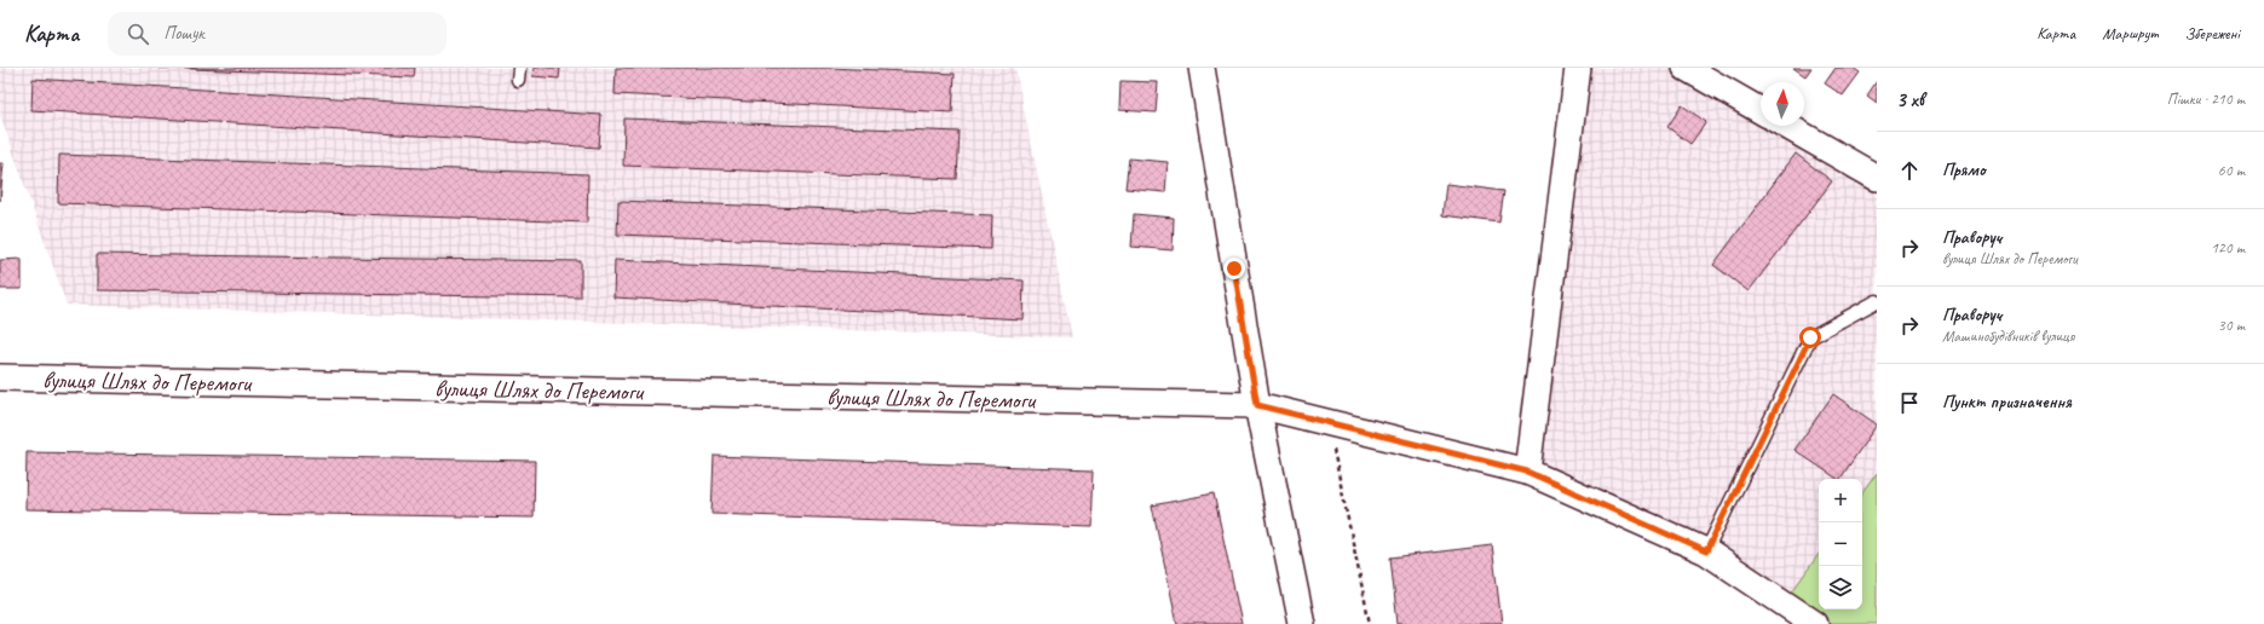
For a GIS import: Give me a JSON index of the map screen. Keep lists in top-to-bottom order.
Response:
{
  "streets": {
    "street": ["вулиця Шлях до Перемоги"]
  },
  "north": "top",
  "page": {
    "header": "Карта",
    "search": "Пошук",
    "nav": ["Карта", "Маршрут", "Збережені"],
    "heading": ["3 хв", "Пішки · 210 m"],
    "list": [
      ["Прямо", "60 m"],
      ["Праворуч", "вулиця Шлях до Перемоги", "120 m"],
      ["Праворуч", "Машинобудівників вулиця", "30 m"],
      "Пункт призначення"
    ],
    "map_buttons": ["+", "−"]
  }
}
